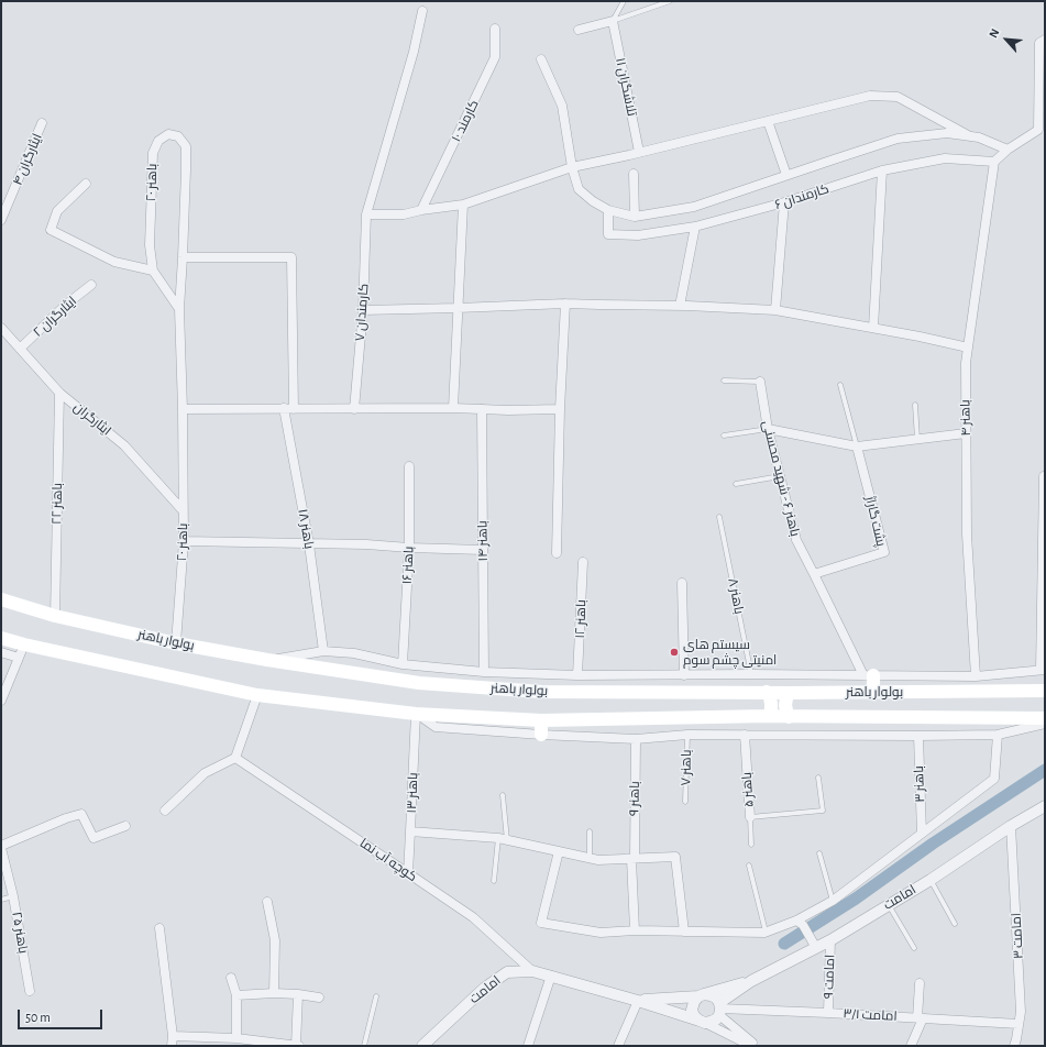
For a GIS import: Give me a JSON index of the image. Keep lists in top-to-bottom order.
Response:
{
  "streets": {
    "main road": ["بولوار باهنر"],
    "street": [
      "تلاشگران ۱۱",
      "کارمند ۱۰",
      "ایثارگران ۴",
      "باهنر ۲۰",
      "کارمندان ۶",
      "کارمندان ۷",
      "ایثارگران ۲",
      "باهنر ۴",
      "ایثارگران",
      "باهنر ۶ - شهید محسنی",
      "باهنر ۲۲",
      "پشت گاراژ",
      "باهنر ۱۸",
      "باهنر ۱۴",
      "باهنر ۱۶",
      "باهنر ۱۲",
      "باهنر ۳",
      "باهنر ۵",
      "باهنر ۱۳",
      "باهنر ۹",
      "کوچه آب نما",
      "امامت",
      "باهنر ۲۵",
      "امامت ۳",
      "امامت ۹",
      "امامت ۳/۱"
    ],
    "lane": ["باهنر ۸", "باهنر ۷"]
  },
  "crossings": [
    ["باهنر ۲۰", "ایثارگران"],
    ["باهنر ۲۰", "بولوار باهنر"],
    ["کارمندان ۶", "باهنر ۴"],
    ["ایثارگران ۲", "ایثارگران"],
    ["ایثارگران", "باهنر ۲۲"],
    ["باهنر ۶ - شهید محسنی", "پشت گاراژ"],
    ["باهنر ۲۲", "بولوار باهنر"],
    ["بولوار باهنر", "باهنر ۱۳"],
    ["باهنر ۱۳", "کوچه آب نما"],
    ["کوچه آب نما", "امامت"],
    ["امامت", "امامت ۳"],
    ["امامت", "امامت ۹"],
    ["امامت", "امامت ۳/۱"],
    ["امامت ۳", "امامت ۳/۱"],
    ["امامت ۹", "امامت ۳/۱"]
  ],
  "places": ["سیستم های امنیتی چشم سوم"],
  "scale_bar": "50 m",
  "north": "top left"
}
